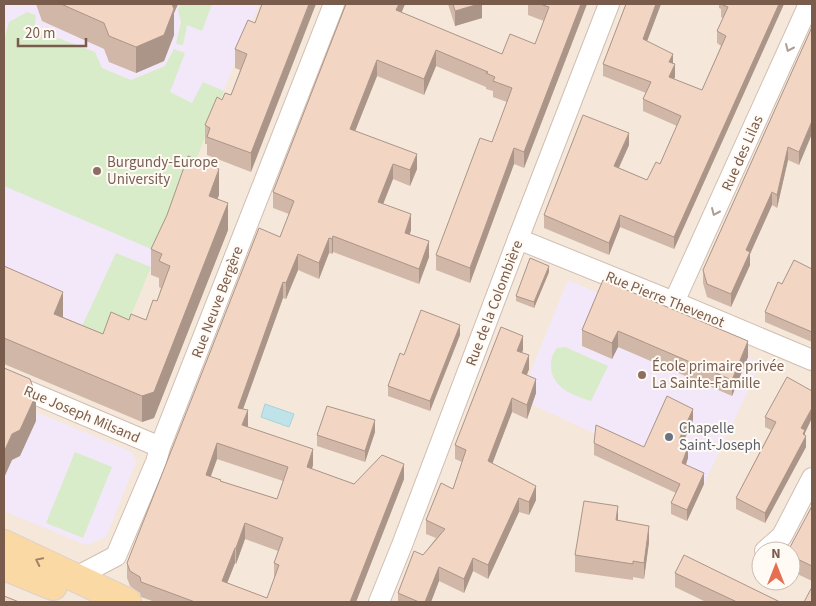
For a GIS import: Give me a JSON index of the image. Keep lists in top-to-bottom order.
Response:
{
  "streets": {
    "street": [
      "Rue des Lilas",
      "Rue Pierre Thevenot",
      "Rue Neuve Bergère",
      "Rue de la Colombière",
      "Rue Joseph Milsand"
    ]
  },
  "crossings": [
    ["Rue des Lilas", "Rue Pierre Thevenot"],
    ["Rue Pierre Thevenot", "Rue de la Colombière"],
    ["Rue Neuve Bergère", "Rue Joseph Milsand"]
  ],
  "one_way": ["Rue des Lilas"],
  "places": ["Burgundy-Europe University", "École primaire privée La Sainte-Famille", "Chapelle Saint-Joseph"],
  "scale_bar": "20 m",
  "north": "top"
}
